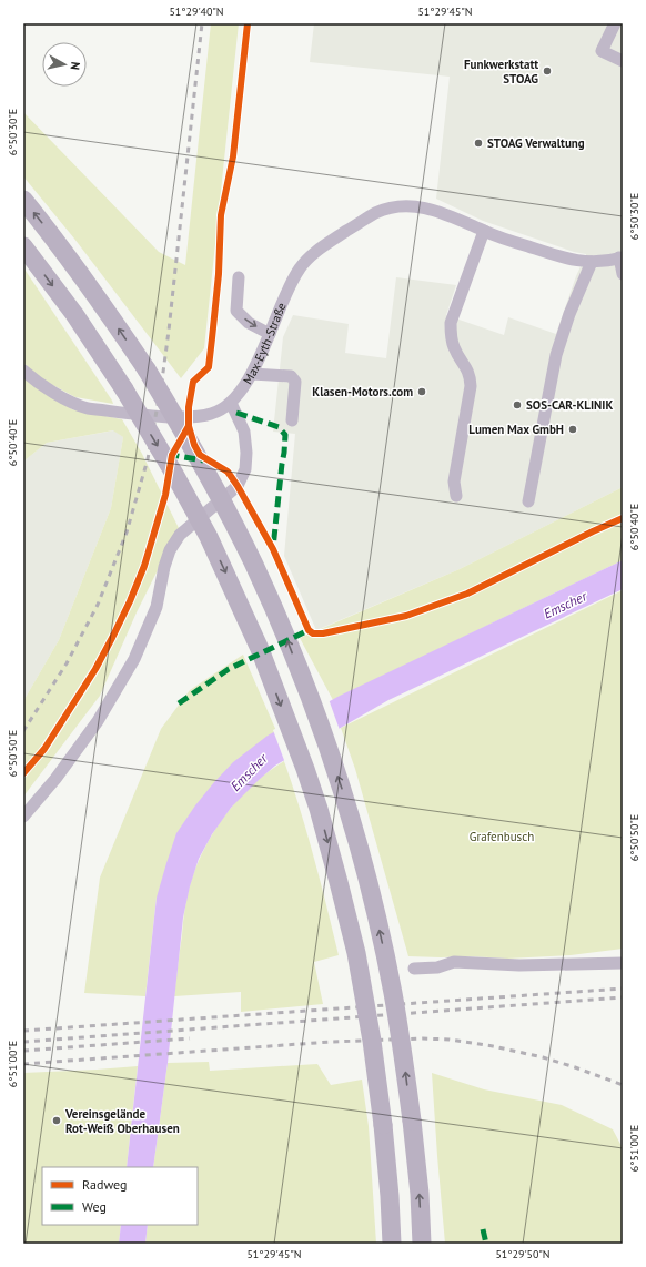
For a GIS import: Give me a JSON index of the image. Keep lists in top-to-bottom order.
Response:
{
  "streets": {
    "street": ["Max-Eyth-Straße"]
  },
  "water": ["Emscher"],
  "parks": ["Grafenbusch"],
  "places": [
    "Funkwerkstatt STOAG",
    "STOAG Verwaltung",
    "Klasen-Motors.com",
    "SOS-CAR-KLINIK",
    "Lumen Max GmbH",
    "Vereinsgelände Rot-Weiß Oberhausen"
  ],
  "legend": ["Radweg", "Weg"],
  "north": "right",
  "coordinates": [
    "51°29'40\"N",
    "51°29'45\"N",
    "6°50'30\"E",
    "6°50'40\"E",
    "6°50'50\"E",
    "6°51'00\"E",
    "51°29'50\"N"
  ]
}
